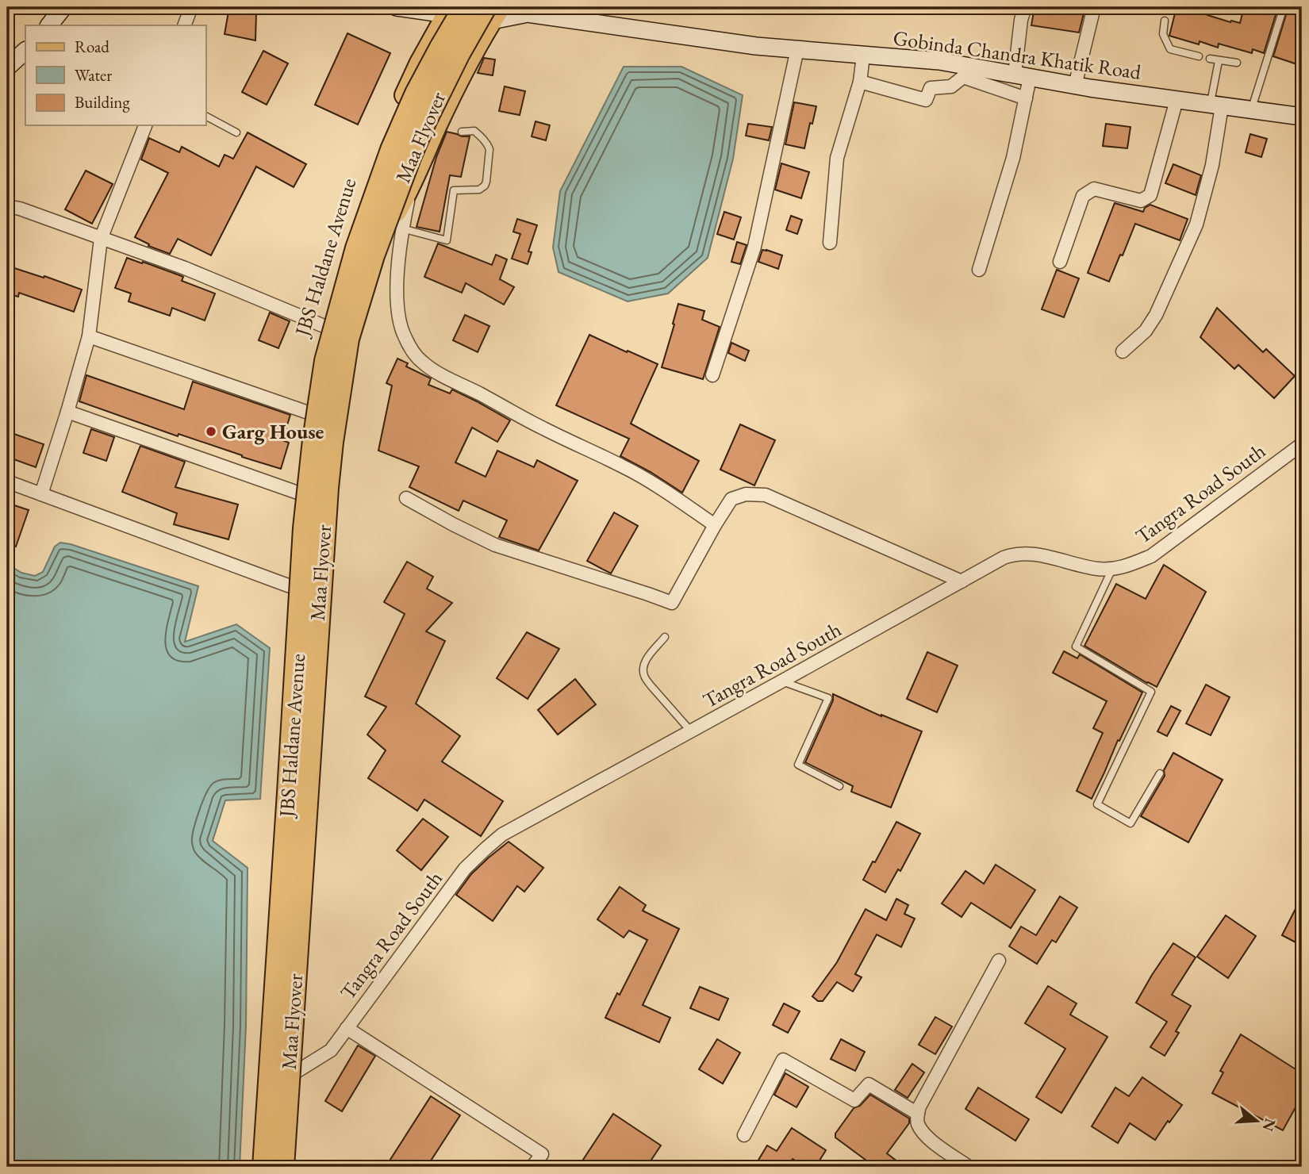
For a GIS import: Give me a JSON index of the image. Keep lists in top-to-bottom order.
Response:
{
  "streets": {
    "highway": ["Maa Flyover"],
    "main road": ["Gobinda Chandra Khatik Road", "JBS Haldane Avenue"],
    "street": ["Tangra Road South"]
  },
  "crossings": [
    ["Gobinda Chandra Khatik Road", "Maa Flyover"],
    ["Gobinda Chandra Khatik Road", "JBS Haldane Avenue"],
    ["Maa Flyover", "JBS Haldane Avenue"],
    ["JBS Haldane Avenue", "Tangra Road South"]
  ],
  "places": ["Garg House"],
  "legend": ["Road", "Water", "Building"],
  "north": "right"
}
